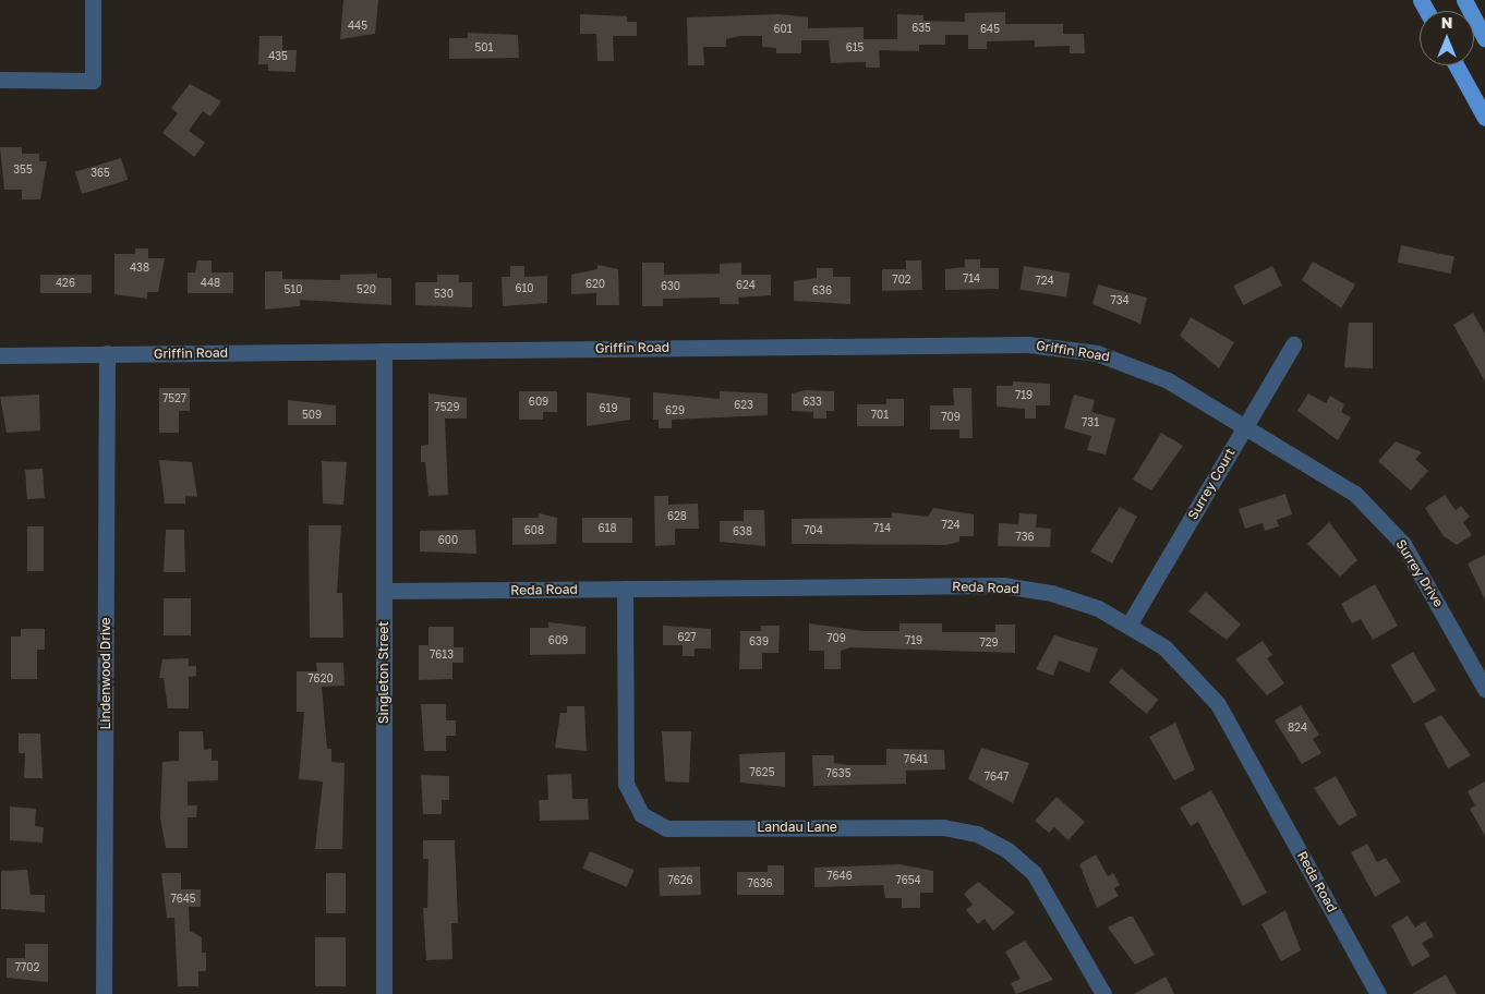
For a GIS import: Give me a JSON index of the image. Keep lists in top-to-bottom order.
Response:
{
  "streets": {
    "street": [
      "Griffin Road",
      "Surrey Court",
      "Surrey Drive",
      "Reda Road",
      "Singleton Street",
      "Lindenwood Drive",
      "Landau Lane"
    ]
  },
  "crossings": [
    ["Griffin Road", "Surrey Court"],
    ["Griffin Road", "Surrey Drive"],
    ["Griffin Road", "Singleton Street"],
    ["Griffin Road", "Lindenwood Drive"],
    ["Surrey Court", "Surrey Drive"],
    ["Surrey Court", "Reda Road"],
    ["Reda Road", "Singleton Street"],
    ["Reda Road", "Landau Lane"]
  ],
  "house_numbers": [
    "445",
    "635",
    "601",
    "645",
    "501",
    "615",
    "435",
    "355",
    "365",
    "438",
    "714",
    "702",
    "724",
    "426",
    "448",
    "620",
    "624",
    "630",
    "610",
    "510",
    "520",
    "636",
    "530",
    "734",
    "719",
    "7527",
    "609",
    "633",
    "623",
    "7529",
    "619",
    "629",
    "509",
    "701",
    "709",
    "731",
    "628",
    "724",
    "618",
    "714",
    "608",
    "704",
    "638",
    "736",
    "600",
    "627",
    "709",
    "609",
    "719",
    "639",
    "729",
    "7613",
    "7620",
    "824",
    "7641",
    "7625",
    "7635",
    "7647",
    "7646",
    "7626",
    "7654",
    "7636",
    "7645",
    "7702"
  ],
  "north": "top"
}
